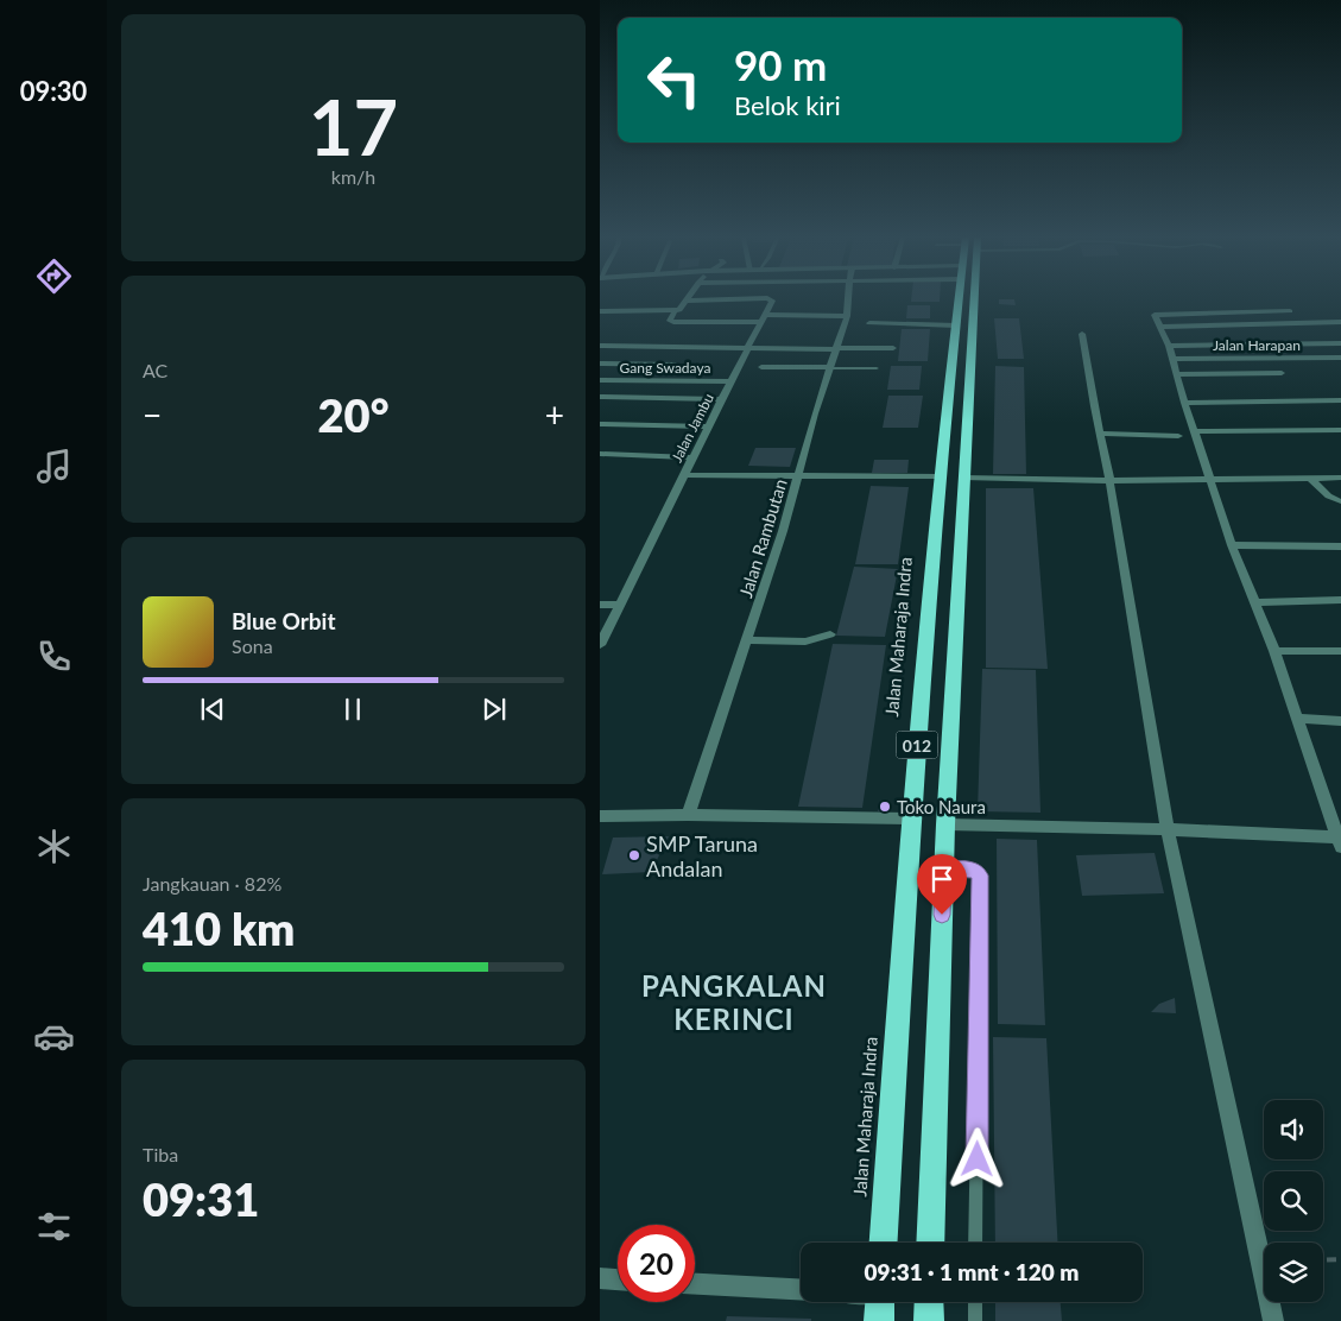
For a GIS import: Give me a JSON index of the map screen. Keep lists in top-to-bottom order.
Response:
{
  "streets": {
    "highway": ["Jalan Maharaja Indra", "012"],
    "street": [
      "Jalan Harapan",
      "Gang Swadaya",
      "Jalan Jambu",
      "Jalan Rambutan"
    ]
  },
  "crossings": [
    ["Gang Swadaya", "Jalan Jambu"]
  ],
  "districts": ["PANGKALAN KERINCI"],
  "places": ["Toko Naura", "SMP Taruna Andalan"],
  "page": {
    "tabs": "09:30",
    "tile": [
      ["17", "km/h"],
      "AC",
      ["Jangkauan · 82%", "410 km"],
      ["Tiba", "09:31"]
    ],
    "turn": ["90 m", "Belok kiri"],
    "heat": ["−", "20°", "+"],
    "song": ["Blue Orbit", "Sona"],
    "limit": "20",
    "trip": "09:31 · 1 mnt · 120 m"
  }
}
